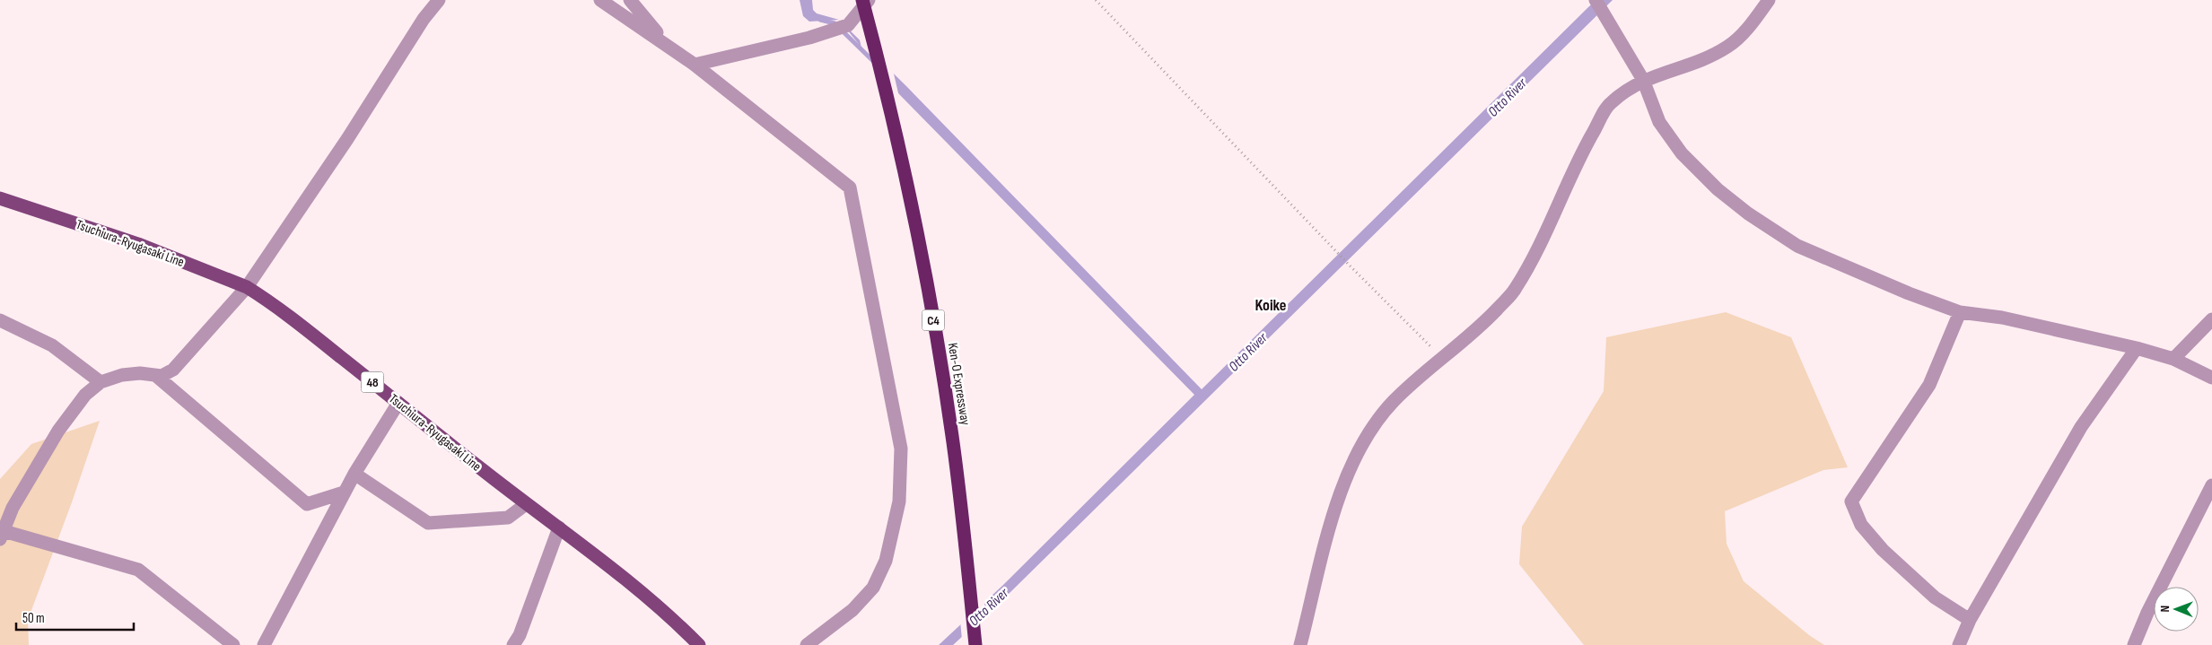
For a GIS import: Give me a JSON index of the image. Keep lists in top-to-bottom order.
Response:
{
  "streets": {
    "highway": ["C4", "Ken-O Expressway"],
    "main road": ["Tsuchiura-Ryugasaki Line", "48"]
  },
  "districts": ["Koike"],
  "water": ["Otto River"],
  "scale_bar": "50 m",
  "north": "left"
}
